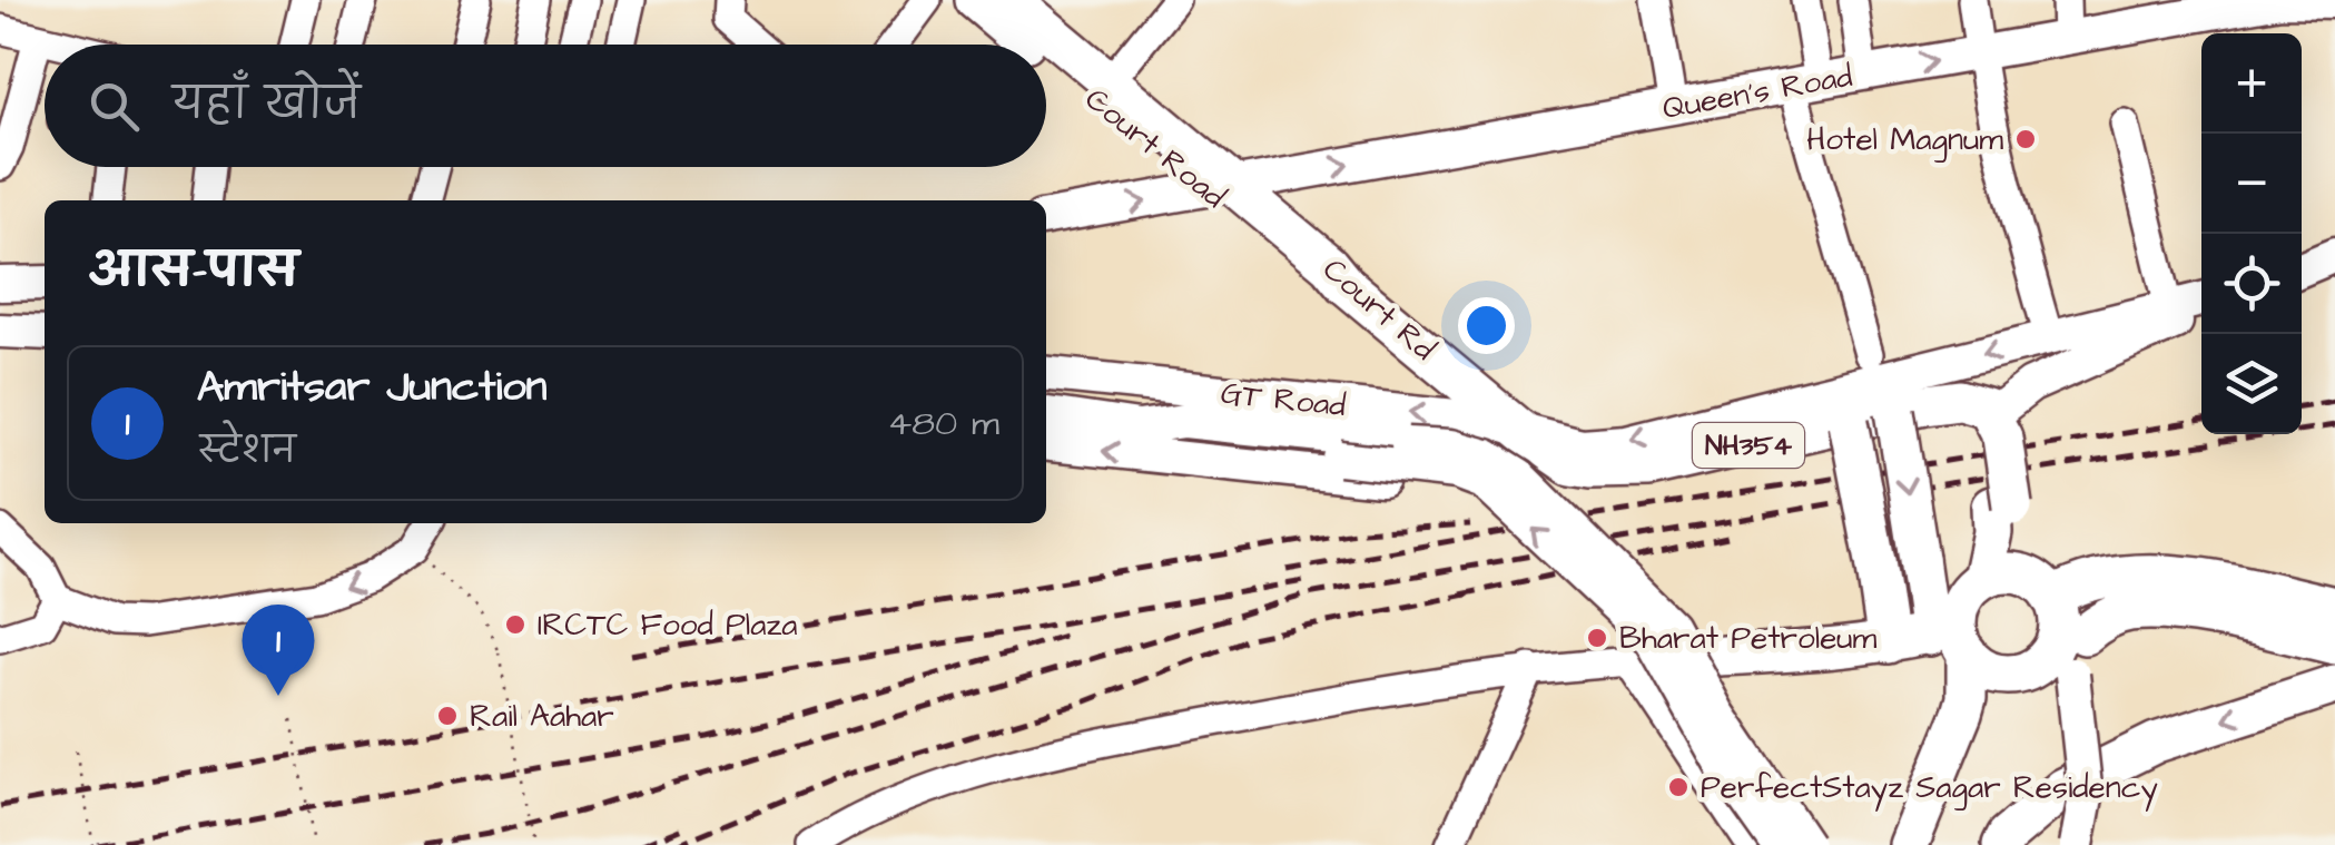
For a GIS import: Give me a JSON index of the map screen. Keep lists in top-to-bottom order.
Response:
{
  "streets": {
    "highway": ["Court Road", "Court Rd", "NH354"],
    "main road": ["Queen's Road", "GT Road"]
  },
  "crossings": [
    ["Queen's Road", "Court Road"],
    ["Queen's Road", "Court Rd"],
    ["Court Road", "Court Rd"],
    ["Court Rd", "GT Road"],
    ["Court Rd", "NH354"]
  ],
  "places": [
    "Hotel Magnum",
    "IRCTC Food Plaza",
    "Bharat Petroleum",
    "Rail Aahar",
    "PerfectStayz Sagar Residency"
  ],
  "page": {
    "map_buttons": ["+", "−"],
    "search": "यहाँ खोजें",
    "heading": "आस-पास",
    "list": [
      {
        "mark": "1",
        "name": "Amritsar Junction",
        "note": "स्टेशन",
        "value": "480 m"
      }
    ],
    "pins": "1"
  }
}
